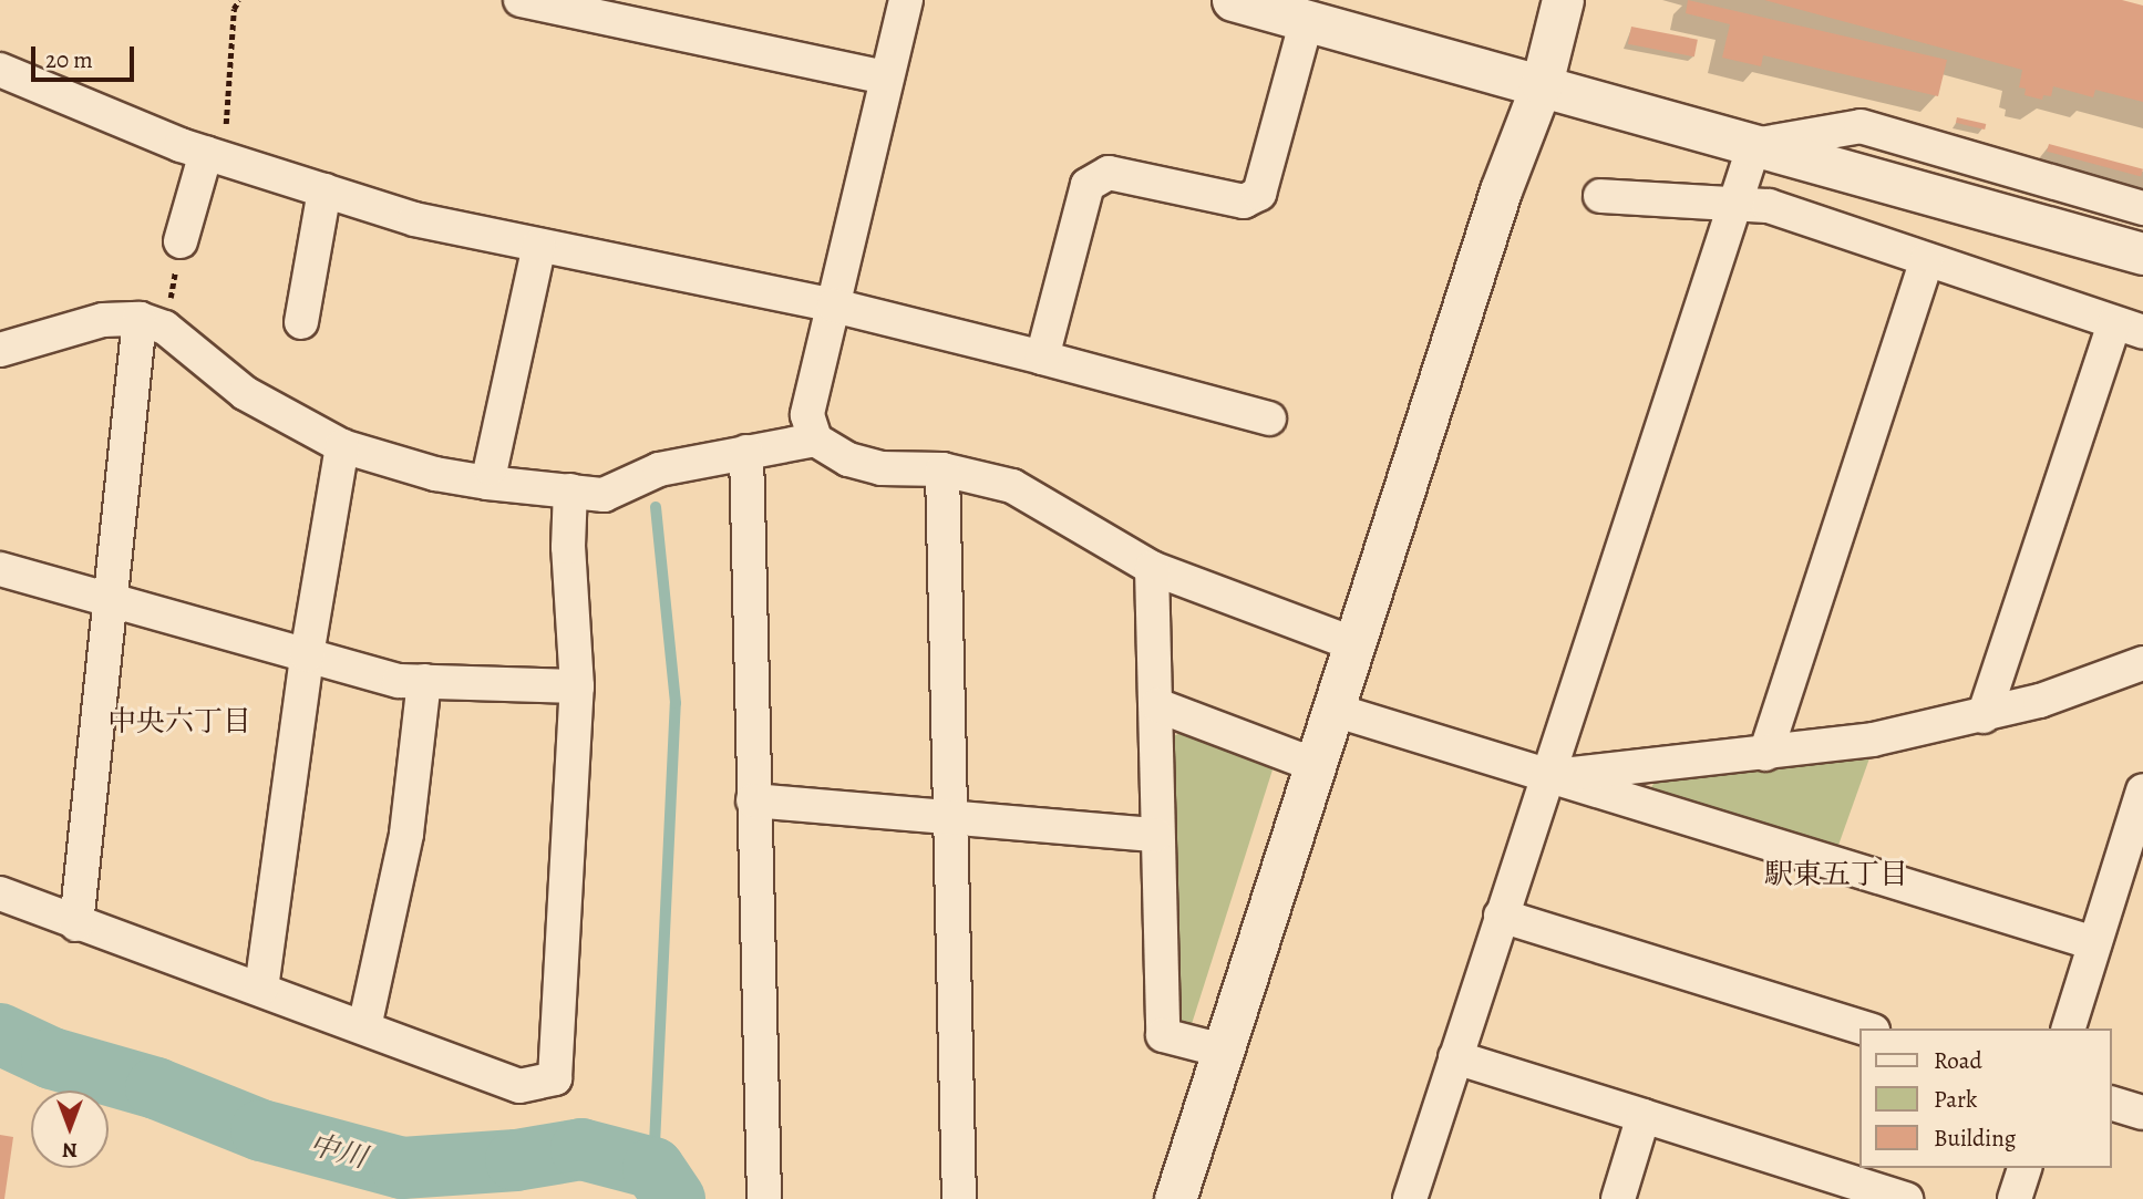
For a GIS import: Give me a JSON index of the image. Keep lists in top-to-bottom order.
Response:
{
  "districts": ["中央六丁目", "駅東五丁目"],
  "water": ["中川"],
  "legend": ["Road", "Park", "Building"],
  "scale_bar": "20 m",
  "north": "bottom"
}
